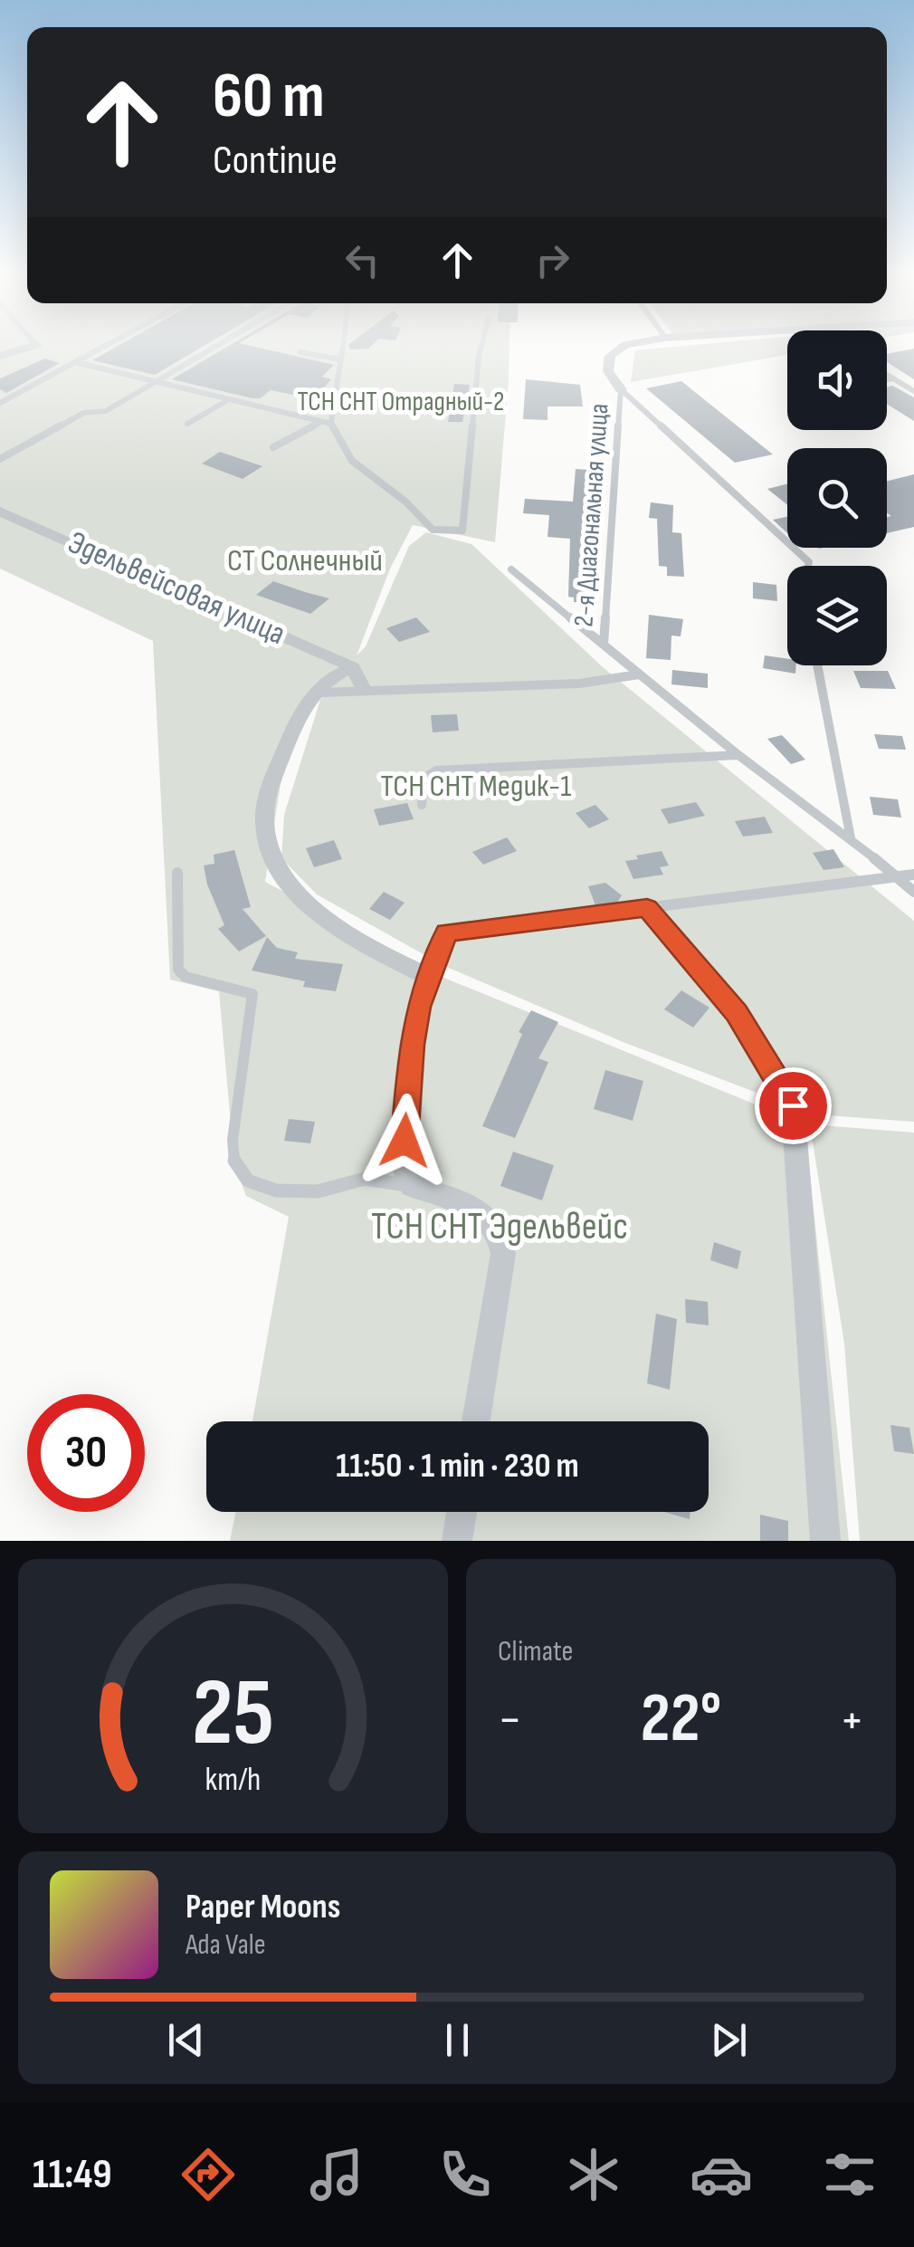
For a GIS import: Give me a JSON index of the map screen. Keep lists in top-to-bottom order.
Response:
{
  "streets": {
    "street": ["Эдельвейсовая улица"],
    "lane": ["2-я Диагональная улица"]
  },
  "parks": [
    "ТСН СНТ Отрадный-2",
    "СТ Солнечный",
    "ТСН СНТ Медик-1",
    "ТСН СНТ Эдельвейс"
  ],
  "page": {
    "turn": ["60 m", "Continue"],
    "limit": "30",
    "trip": "11:50 · 1 min · 230 m",
    "tile": "Climate",
    "heat": ["−", "22°", "+"],
    "song": ["Paper Moons", "Ada Vale"],
    "tabs": "11:49",
    "gauge": ["25", "km/h"]
  }
}
